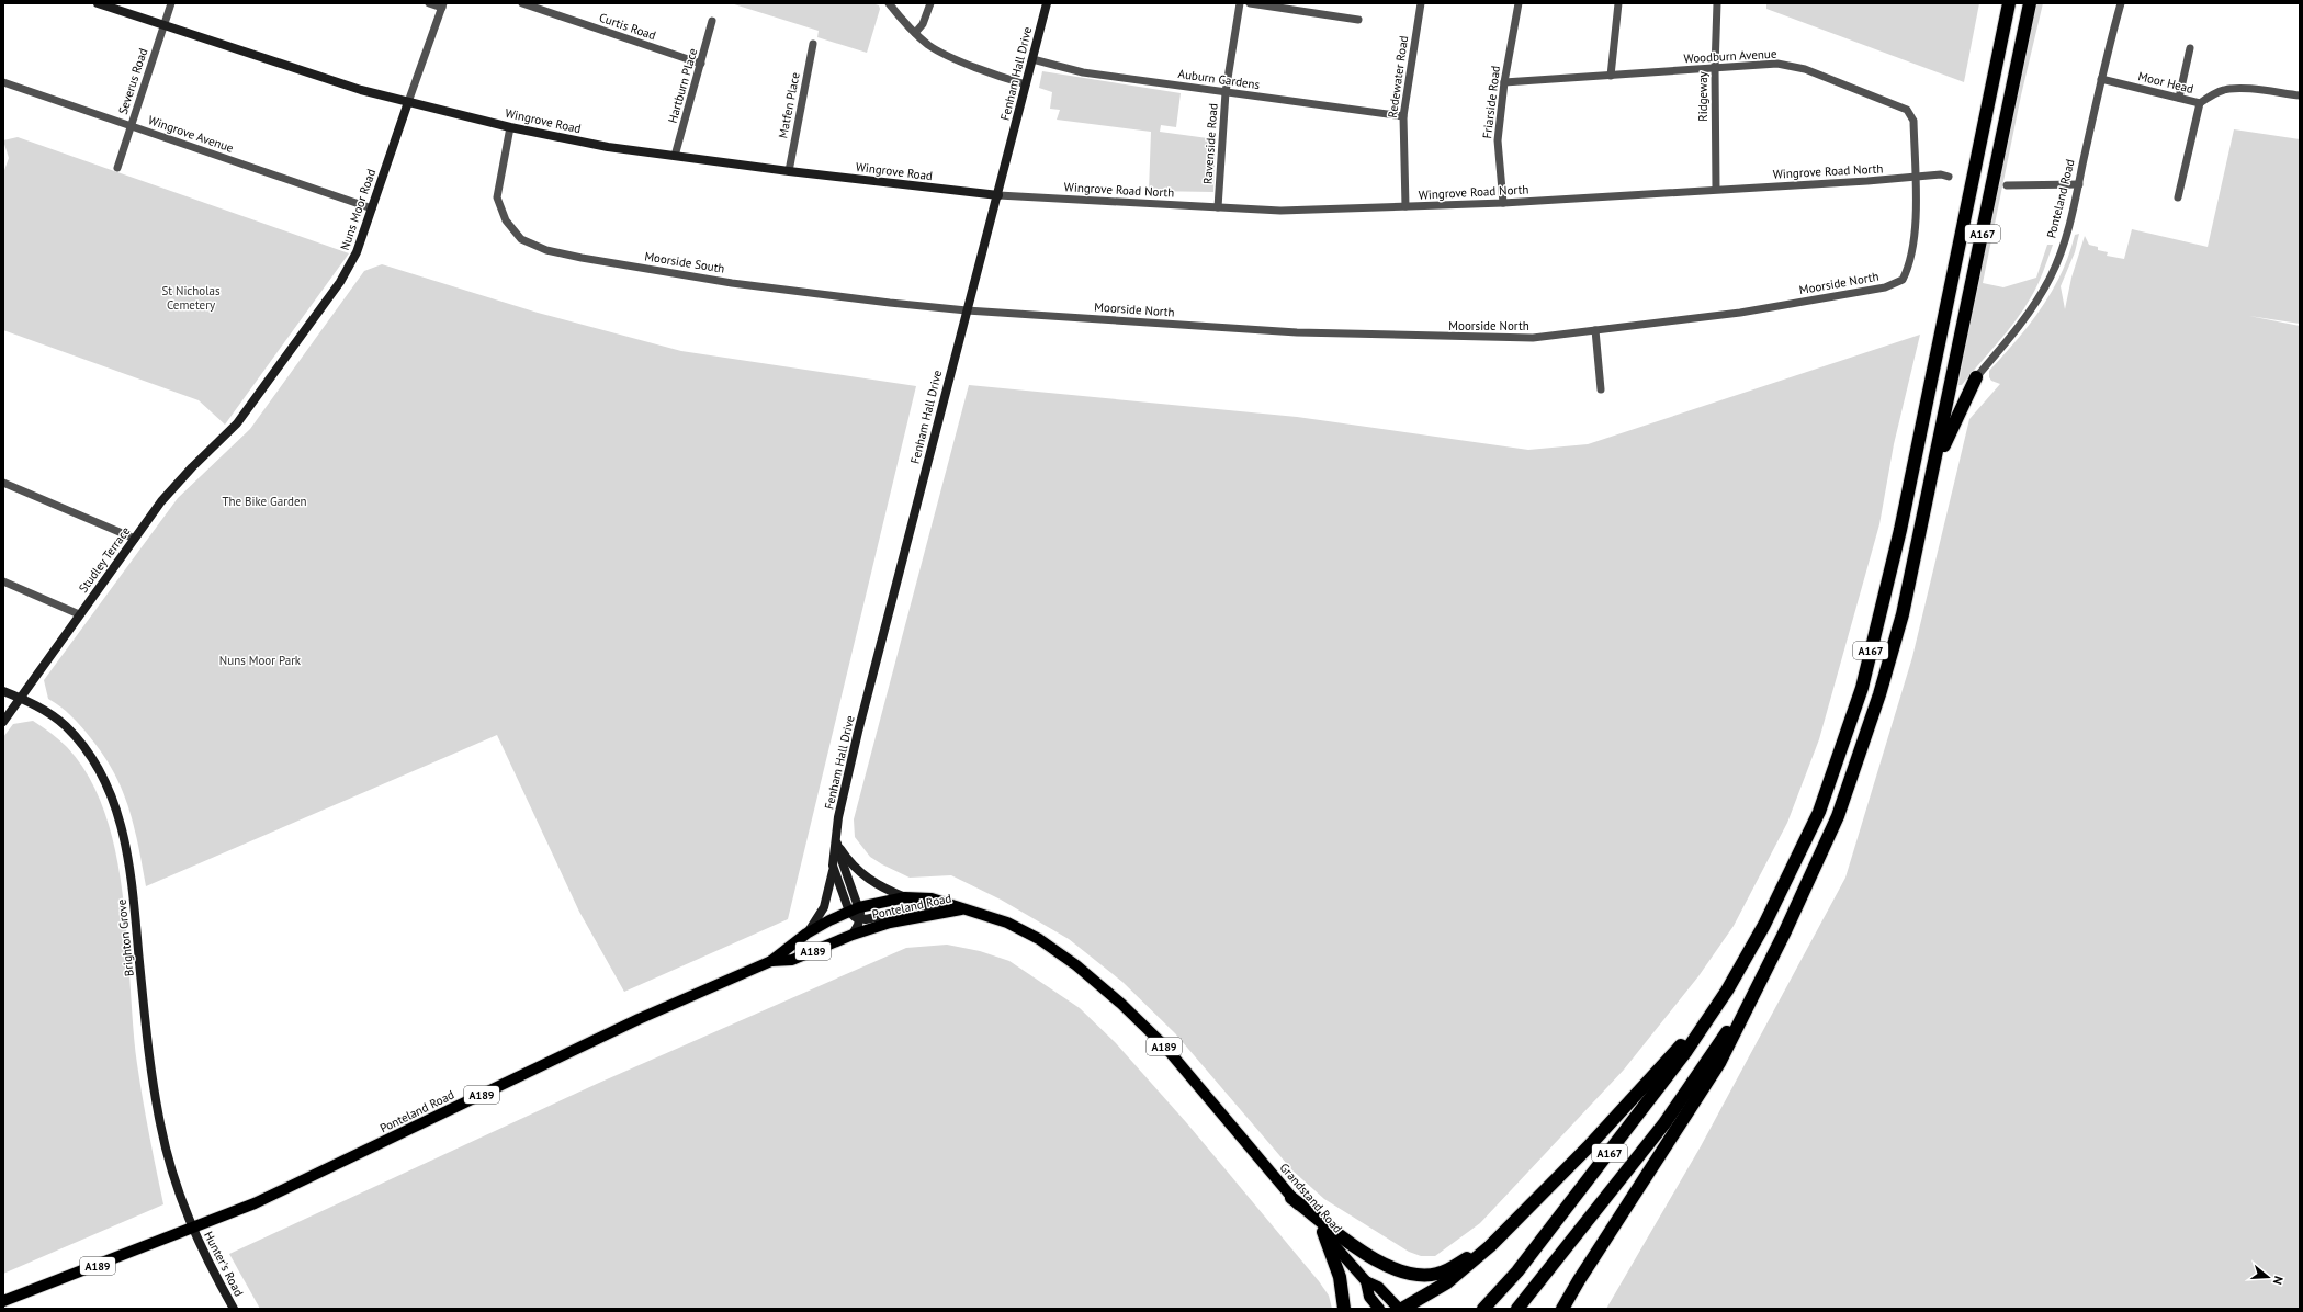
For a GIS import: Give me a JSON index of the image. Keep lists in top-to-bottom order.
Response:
{
  "streets": {
    "highway": ["A167"],
    "main road": ["Ponteland Road", "A189", "Grandstand Road"],
    "street": [
      "Curtis Road",
      "Woodburn Avenue",
      "Fenham Hall Drive",
      "Redewater Road",
      "Auburn Gardens",
      "Severus Road",
      "Moor Head",
      "Hartburn Place",
      "Ridgeway",
      "Friarside Road",
      "Matfen Place",
      "Wingrove Road",
      "Wingrove Avenue",
      "Ravenside Road",
      "Wingrove Road North",
      "Nuns Moor Road",
      "Moorside South",
      "Moorside North",
      "Studley Terrace",
      "Brighton Grove",
      "Hunter's Road"
    ]
  },
  "crossings": [
    ["Curtis Road", "Hartburn Place"],
    ["Woodburn Avenue", "Ridgeway"],
    ["Woodburn Avenue", "Friarside Road"],
    ["Woodburn Avenue", "Wingrove Road North"],
    ["Woodburn Avenue", "Moorside North"],
    ["Fenham Hall Drive", "Auburn Gardens"],
    ["Fenham Hall Drive", "Wingrove Road"],
    ["Fenham Hall Drive", "Wingrove Road North"],
    ["Fenham Hall Drive", "Ponteland Road"],
    ["Fenham Hall Drive", "Moorside South"],
    ["Fenham Hall Drive", "Moorside North"],
    ["Redewater Road", "Auburn Gardens"],
    ["Redewater Road", "Wingrove Road North"],
    ["Auburn Gardens", "Ravenside Road"],
    ["Severus Road", "Wingrove Road"],
    ["Severus Road", "Wingrove Avenue"],
    ["Moor Head", "Ponteland Road"],
    ["Hartburn Place", "Wingrove Road"],
    ["Ridgeway", "Wingrove Road North"],
    ["Friarside Road", "Wingrove Road North"],
    ["Matfen Place", "Wingrove Road"],
    ["Wingrove Road", "Wingrove Road North"],
    ["Wingrove Road", "Nuns Moor Road"],
    ["Wingrove Road", "Moorside South"],
    ["Wingrove Avenue", "Nuns Moor Road"],
    ["Ravenside Road", "Wingrove Road North"],
    ["Wingrove Road North", "Moorside North"],
    ["Ponteland Road", "Brighton Grove"],
    ["Ponteland Road", "A189"],
    ["Ponteland Road", "Grandstand Road"],
    ["Ponteland Road", "Hunter's Road"],
    ["Nuns Moor Road", "Studley Terrace"],
    ["Moorside South", "Moorside North"],
    ["Studley Terrace", "Brighton Grove"],
    ["Brighton Grove", "A189"],
    ["Brighton Grove", "Hunter's Road"],
    ["A189", "Hunter's Road"]
  ],
  "parks": ["St Nicholas Cemetery", "The Bike Garden", "Nuns Moor Park"],
  "north": "right"
}
